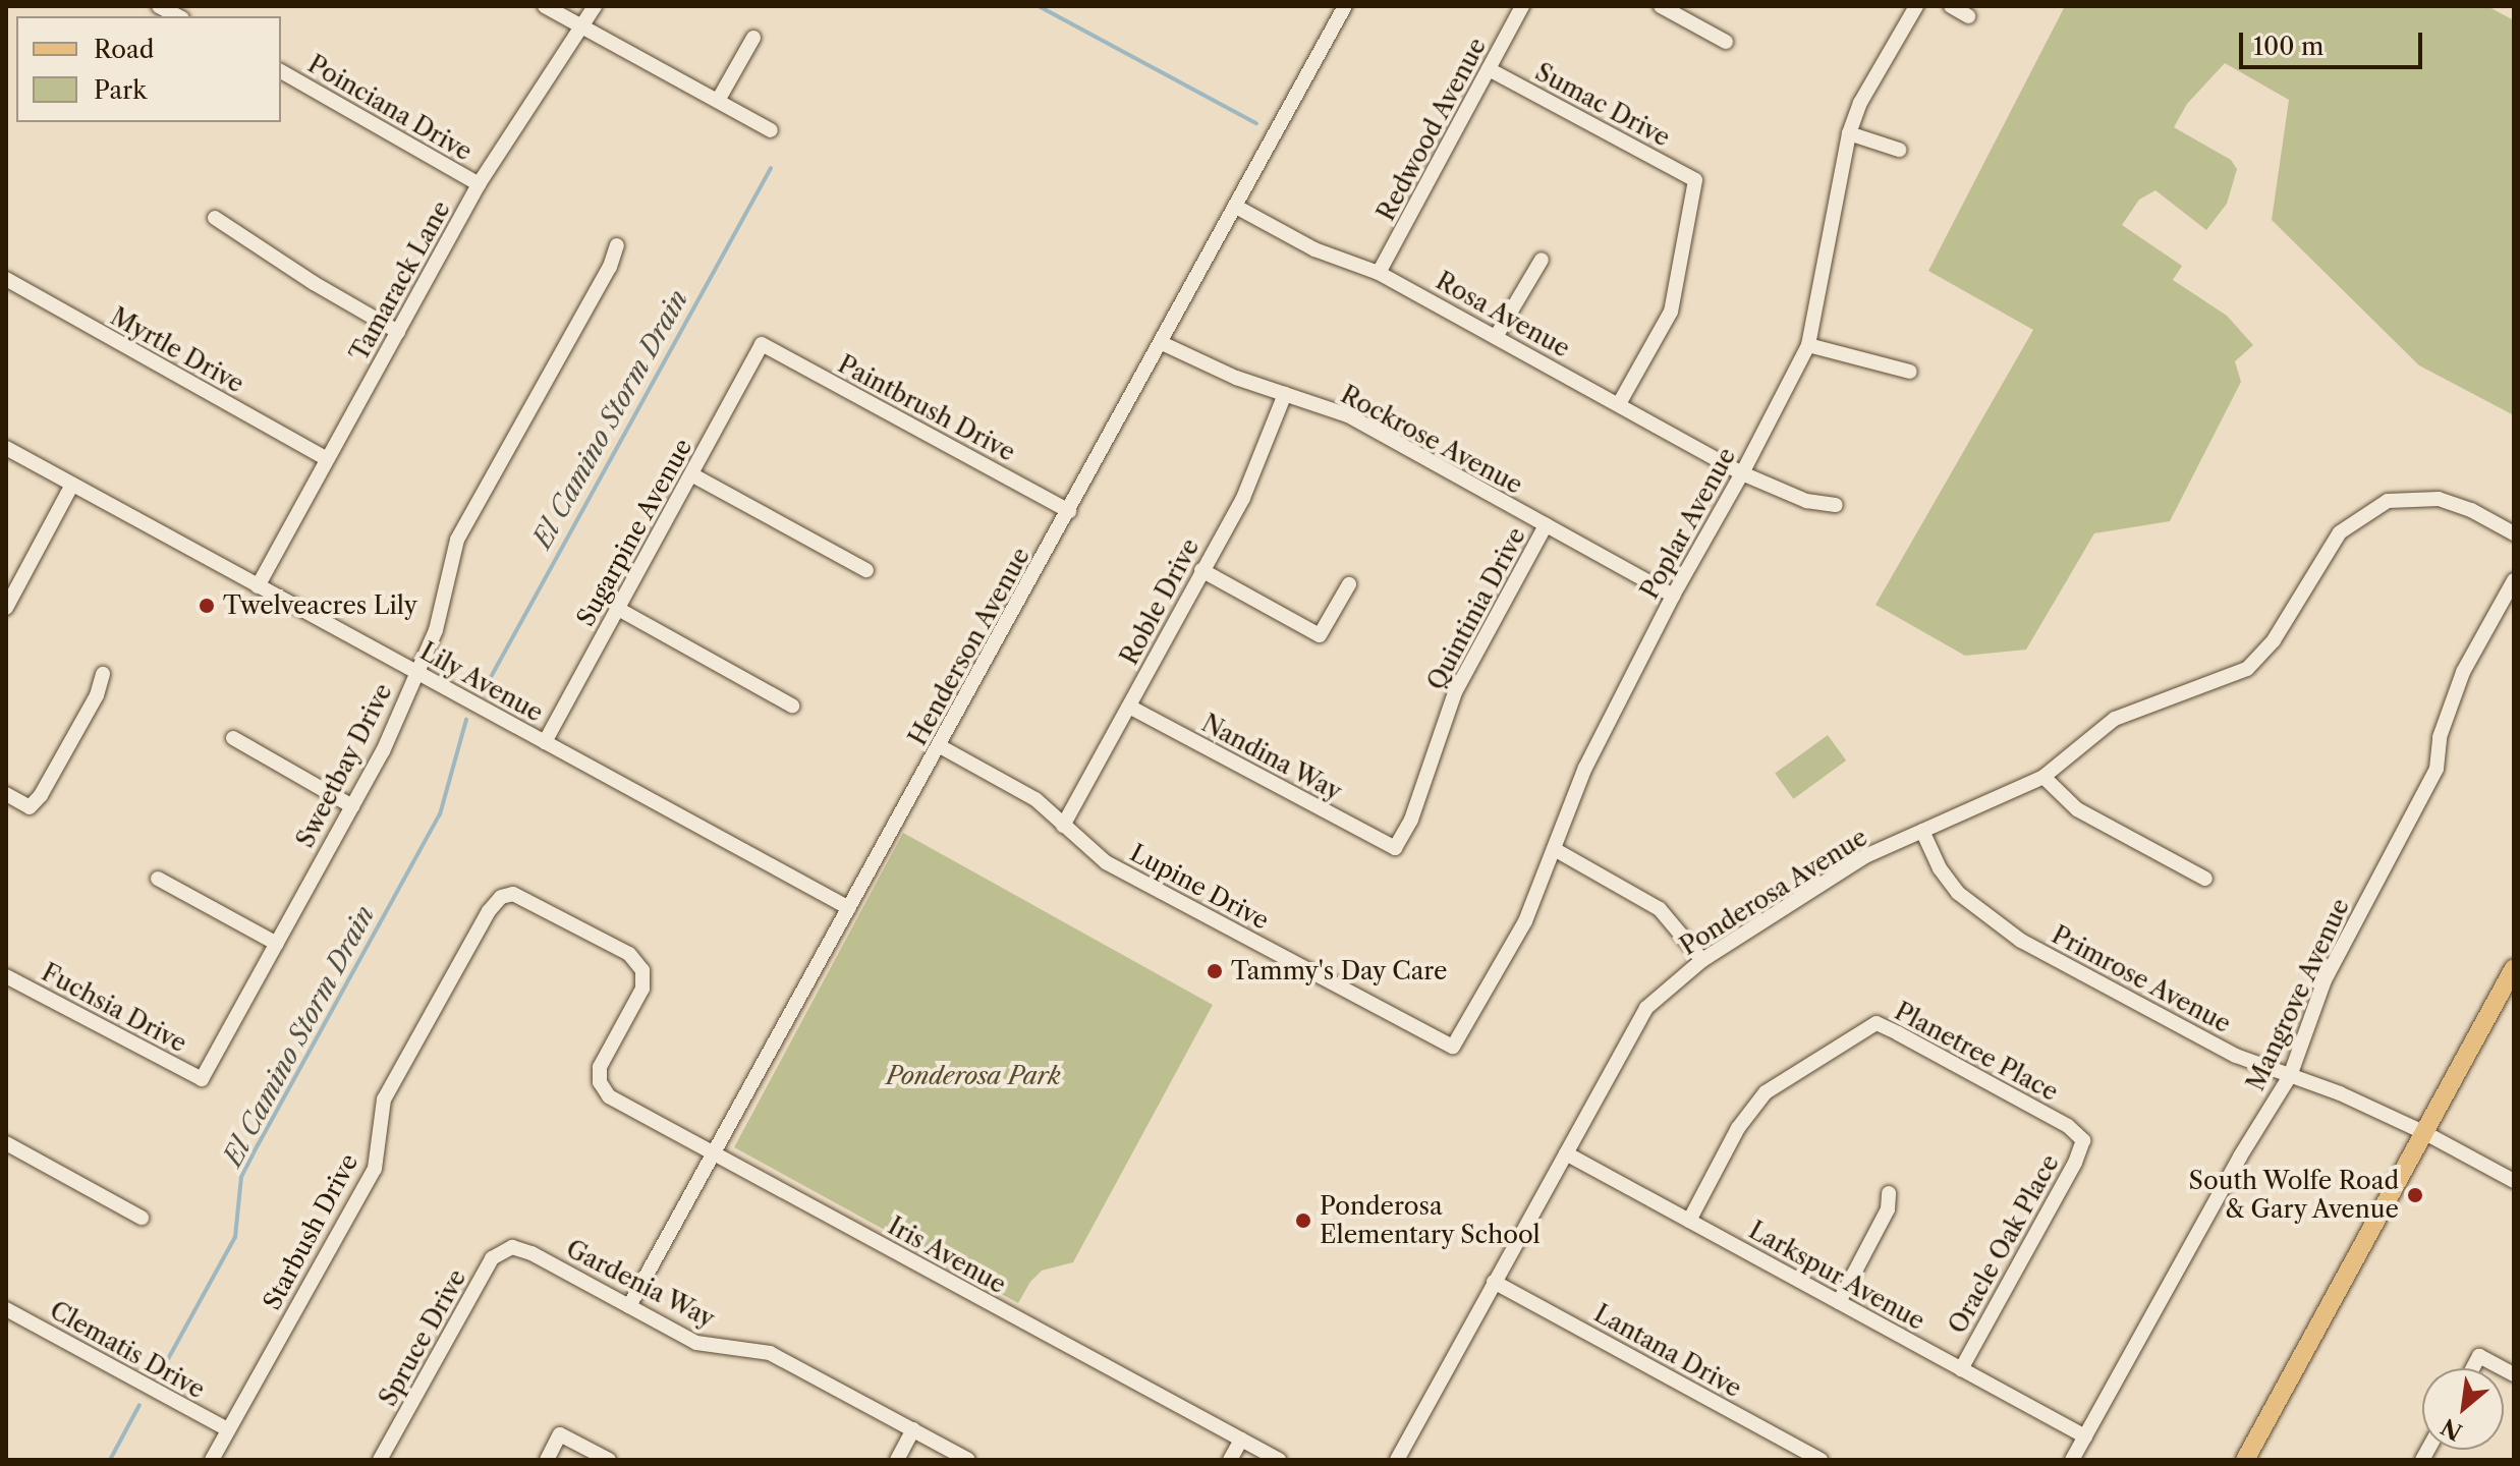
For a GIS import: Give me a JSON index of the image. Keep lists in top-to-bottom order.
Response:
{
  "streets": {
    "street": [
      "Sumac Drive",
      "Poinciana Drive",
      "Redwood Avenue",
      "Tamarack Lane",
      "Rosa Avenue",
      "Myrtle Drive",
      "Paintbrush Drive",
      "Rockrose Avenue",
      "Poplar Avenue",
      "Sugarpine Avenue",
      "Roble Drive",
      "Quintinia Drive",
      "Henderson Avenue",
      "Lily Avenue",
      "Nandina Way",
      "Sweetbay Drive",
      "Lupine Drive",
      "Ponderosa Avenue",
      "Primrose Avenue",
      "Mangrove Avenue",
      "Fuchsia Drive",
      "Planetree Place",
      "Starbush Drive",
      "Oracle Oak Place",
      "Iris Avenue",
      "Larkspur Avenue",
      "Gardenia Way",
      "Spruce Drive",
      "Clematis Drive",
      "Lantana Drive"
    ]
  },
  "crossings": [
    ["Sumac Drive", "Redwood Avenue"],
    ["Sumac Drive", "Rosa Avenue"],
    ["Poinciana Drive", "Tamarack Lane"],
    ["Redwood Avenue", "Rosa Avenue"],
    ["Tamarack Lane", "Myrtle Drive"],
    ["Tamarack Lane", "Lily Avenue"],
    ["Rosa Avenue", "Poplar Avenue"],
    ["Rosa Avenue", "Henderson Avenue"],
    ["Paintbrush Drive", "Sugarpine Avenue"],
    ["Paintbrush Drive", "Henderson Avenue"],
    ["Rockrose Avenue", "Poplar Avenue"],
    ["Rockrose Avenue", "Roble Drive"],
    ["Rockrose Avenue", "Quintinia Drive"],
    ["Rockrose Avenue", "Henderson Avenue"],
    ["Poplar Avenue", "Lupine Drive"],
    ["Sugarpine Avenue", "Lily Avenue"],
    ["Roble Drive", "Nandina Way"],
    ["Roble Drive", "Lupine Drive"],
    ["Quintinia Drive", "Nandina Way"],
    ["Henderson Avenue", "Lily Avenue"],
    ["Henderson Avenue", "Lupine Drive"],
    ["Henderson Avenue", "Iris Avenue"],
    ["Henderson Avenue", "Gardenia Way"],
    ["Lily Avenue", "Sweetbay Drive"],
    ["Sweetbay Drive", "Fuchsia Drive"],
    ["Ponderosa Avenue", "Primrose Avenue"],
    ["Ponderosa Avenue", "Larkspur Avenue"],
    ["Ponderosa Avenue", "Lantana Drive"],
    ["Primrose Avenue", "Mangrove Avenue"],
    ["Mangrove Avenue", "Larkspur Avenue"],
    ["Planetree Place", "Oracle Oak Place"],
    ["Planetree Place", "Larkspur Avenue"],
    ["Starbush Drive", "Iris Avenue"],
    ["Starbush Drive", "Clematis Drive"],
    ["Oracle Oak Place", "Larkspur Avenue"],
    ["Gardenia Way", "Spruce Drive"]
  ],
  "water": ["El Camino Storm Drain"],
  "parks": ["Ponderosa Park"],
  "places": [
    "Twelveacres Lily",
    "Tammy's Day Care",
    "South Wolfe Road & Gary Avenue",
    "Ponderosa Elementary School"
  ],
  "legend": ["Road", "Park"],
  "scale_bar": "100 m",
  "north": "bottom left"
}
